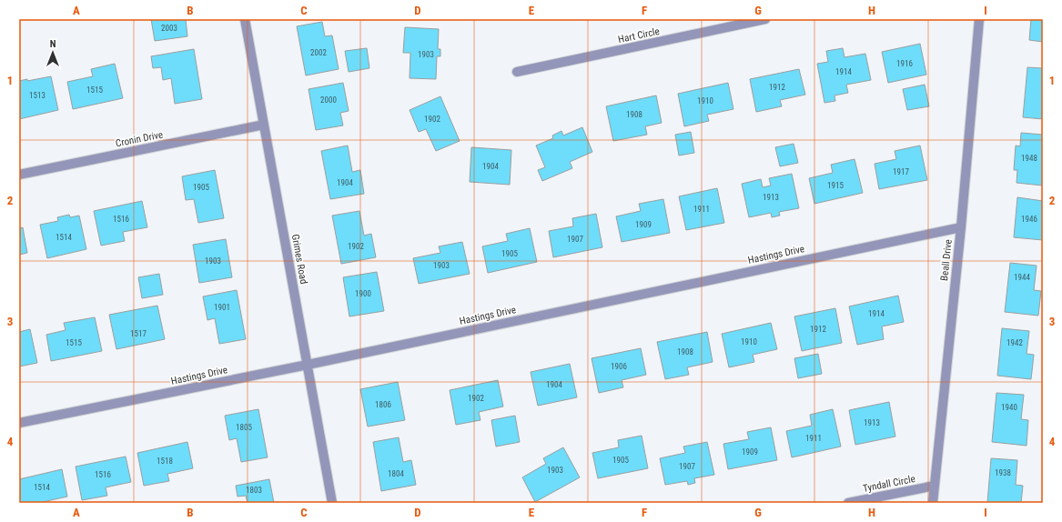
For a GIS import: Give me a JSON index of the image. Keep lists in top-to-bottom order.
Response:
{
  "streets": {
    "street": [
      "Hart Circle",
      "Cronin Drive",
      "Hastings Drive",
      "Grimes Road",
      "Beall Drive",
      "Tyndall Circle"
    ]
  },
  "crossings": [
    ["Cronin Drive", "Grimes Road"],
    ["Hastings Drive", "Grimes Road"],
    ["Hastings Drive", "Beall Drive"],
    ["Beall Drive", "Tyndall Circle"]
  ],
  "house_numbers": [
    "2003",
    "2002",
    "1903",
    "1916",
    "1914",
    "1912",
    "1515",
    "1513",
    "2000",
    "1910",
    "1908",
    "1902",
    "1948",
    "1904",
    "1917",
    "1904",
    "1915",
    "1905",
    "1913",
    "1911",
    "1516",
    "1946",
    "1909",
    "1514",
    "1907",
    "1902",
    "1905",
    "1903",
    "1903",
    "1944",
    "1900",
    "1901",
    "1914",
    "1912",
    "1517",
    "1910",
    "1515",
    "1942",
    "1908",
    "1906",
    "1904",
    "1902",
    "1806",
    "1940",
    "1913",
    "1805",
    "1911",
    "1909",
    "1905",
    "1518",
    "1907",
    "1903",
    "1938",
    "1804",
    "1516",
    "1514",
    "1803"
  ],
  "north": "top",
  "grid": {
    "columns": [
      "A",
      "B",
      "C",
      "D",
      "E",
      "F",
      "G",
      "H",
      "I"
    ],
    "rows": [
      "1",
      "2",
      "3",
      "4"
    ]
  }
}
